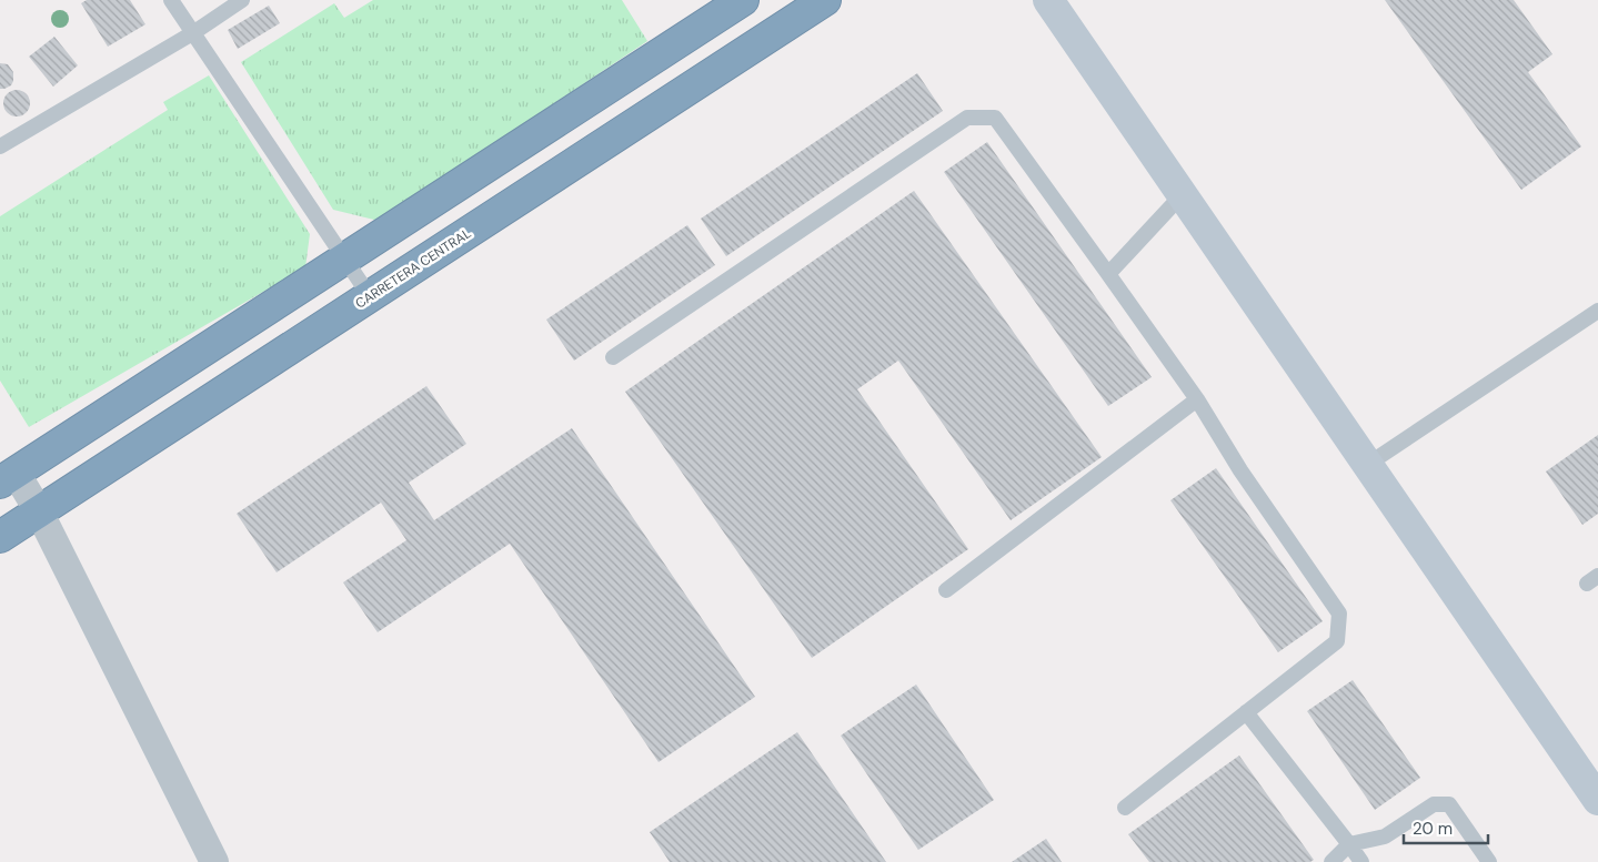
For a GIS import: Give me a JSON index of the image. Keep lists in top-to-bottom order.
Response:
{
  "streets": {
    "highway": ["CARRETERA CENTRAL"]
  },
  "scale_bar": "20 m"
}
